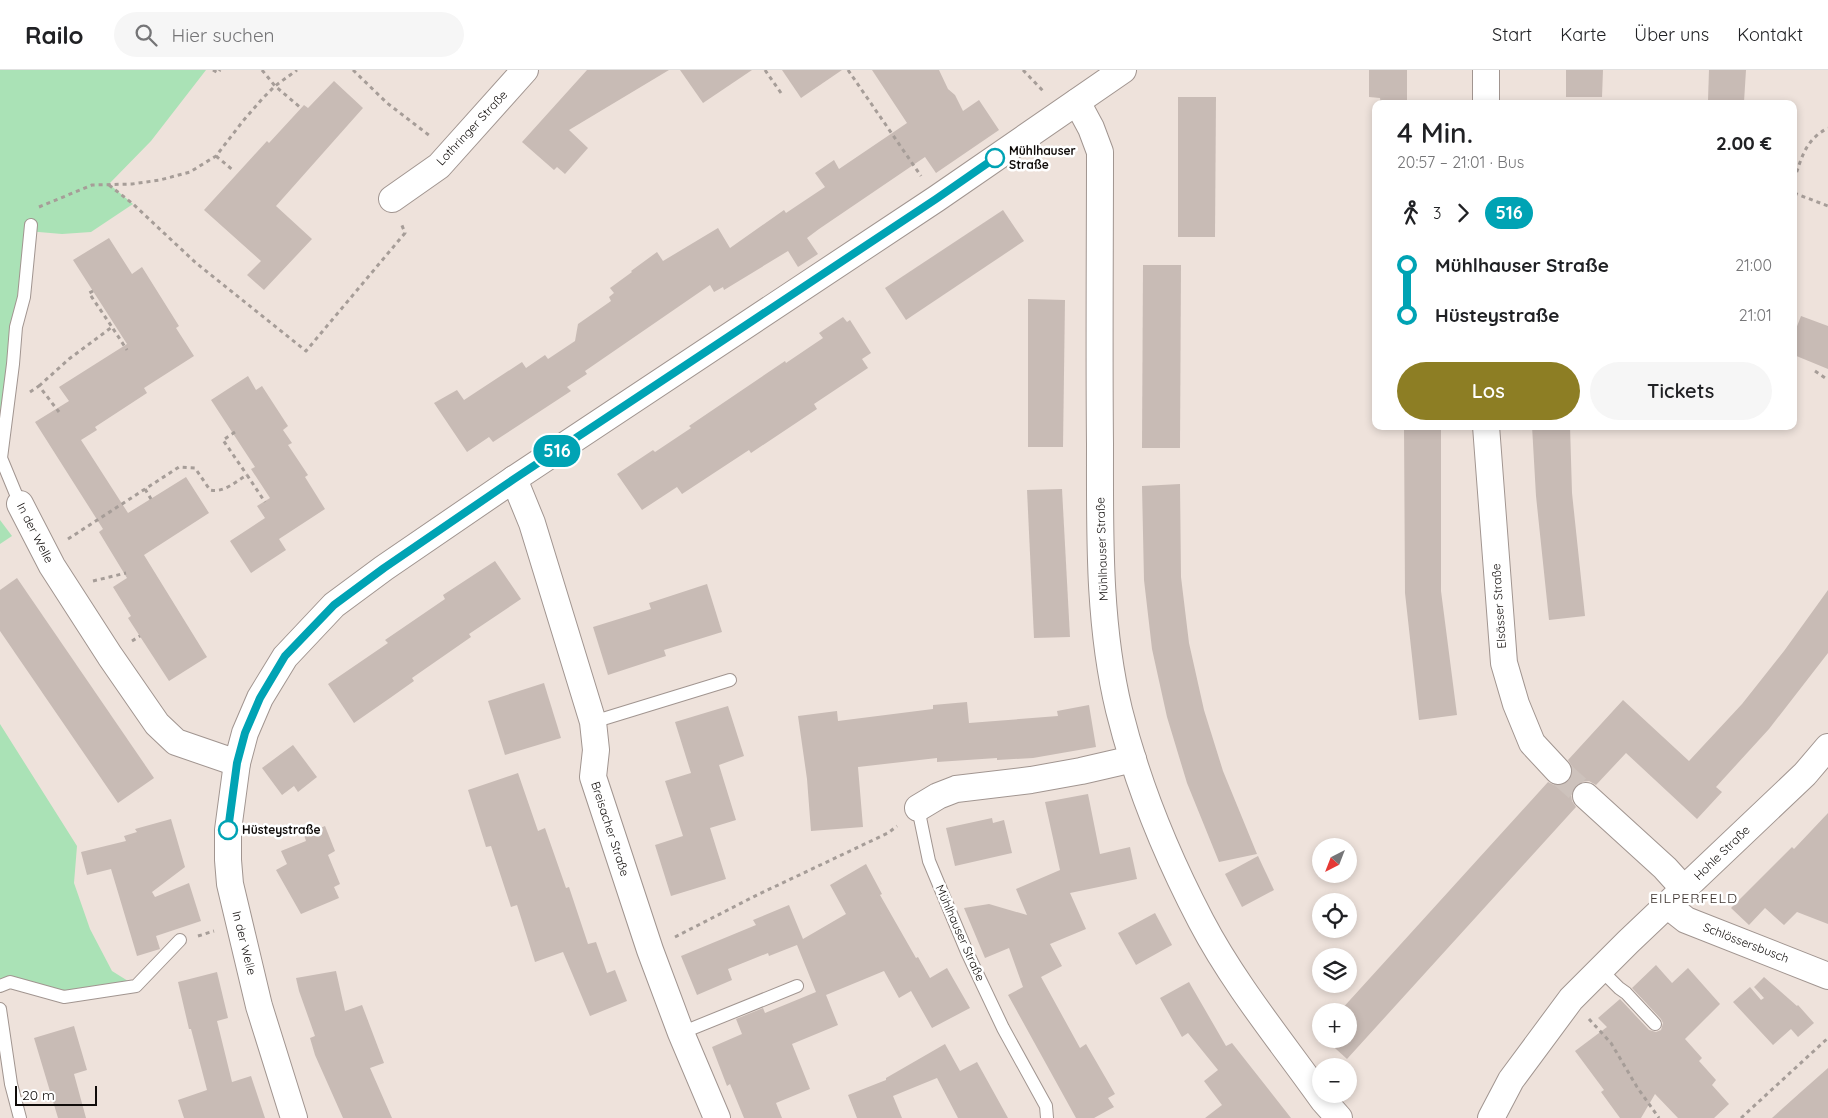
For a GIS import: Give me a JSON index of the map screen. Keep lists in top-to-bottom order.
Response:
{
  "streets": {
    "street": [
      "Lothringer Straße",
      "In der Welle",
      "Mühlhauser Straße",
      "Elsässer Straße",
      "Breisacher Straße",
      "Hohle Straße",
      "Schlössersbusch"
    ]
  },
  "crossings": [
    ["In der Welle", "Mühlhauser Straße"],
    ["In der Welle", "Breisacher Straße"],
    ["Hohle Straße", "Schlössersbusch"]
  ],
  "districts": ["EILPERFELD"],
  "places": ["Mühlhauser Straße", "Hüsteystraße"],
  "lines": ["bus line 516"],
  "scale_bar": "20 m",
  "north": "bottom left",
  "page": {
    "header": "Railo",
    "search": "Hier suchen",
    "nav": [
      "Start",
      "Karte",
      "Über uns",
      "Kontakt"
    ],
    "on_map": "516",
    "heading": ["4 Min.", "20:57 – 21:01 · Bus", "2.00 €"],
    "legs": ["3", "516"],
    "list": [
      {
        "name": "Mühlhauser Straße",
        "value": "21:00"
      },
      {
        "name": "Hüsteystraße",
        "value": "21:01"
      }
    ],
    "buttons": ["Los", "Tickets"],
    "map_buttons": ["+", "−"],
    "scale": "20 m"
  }
}
